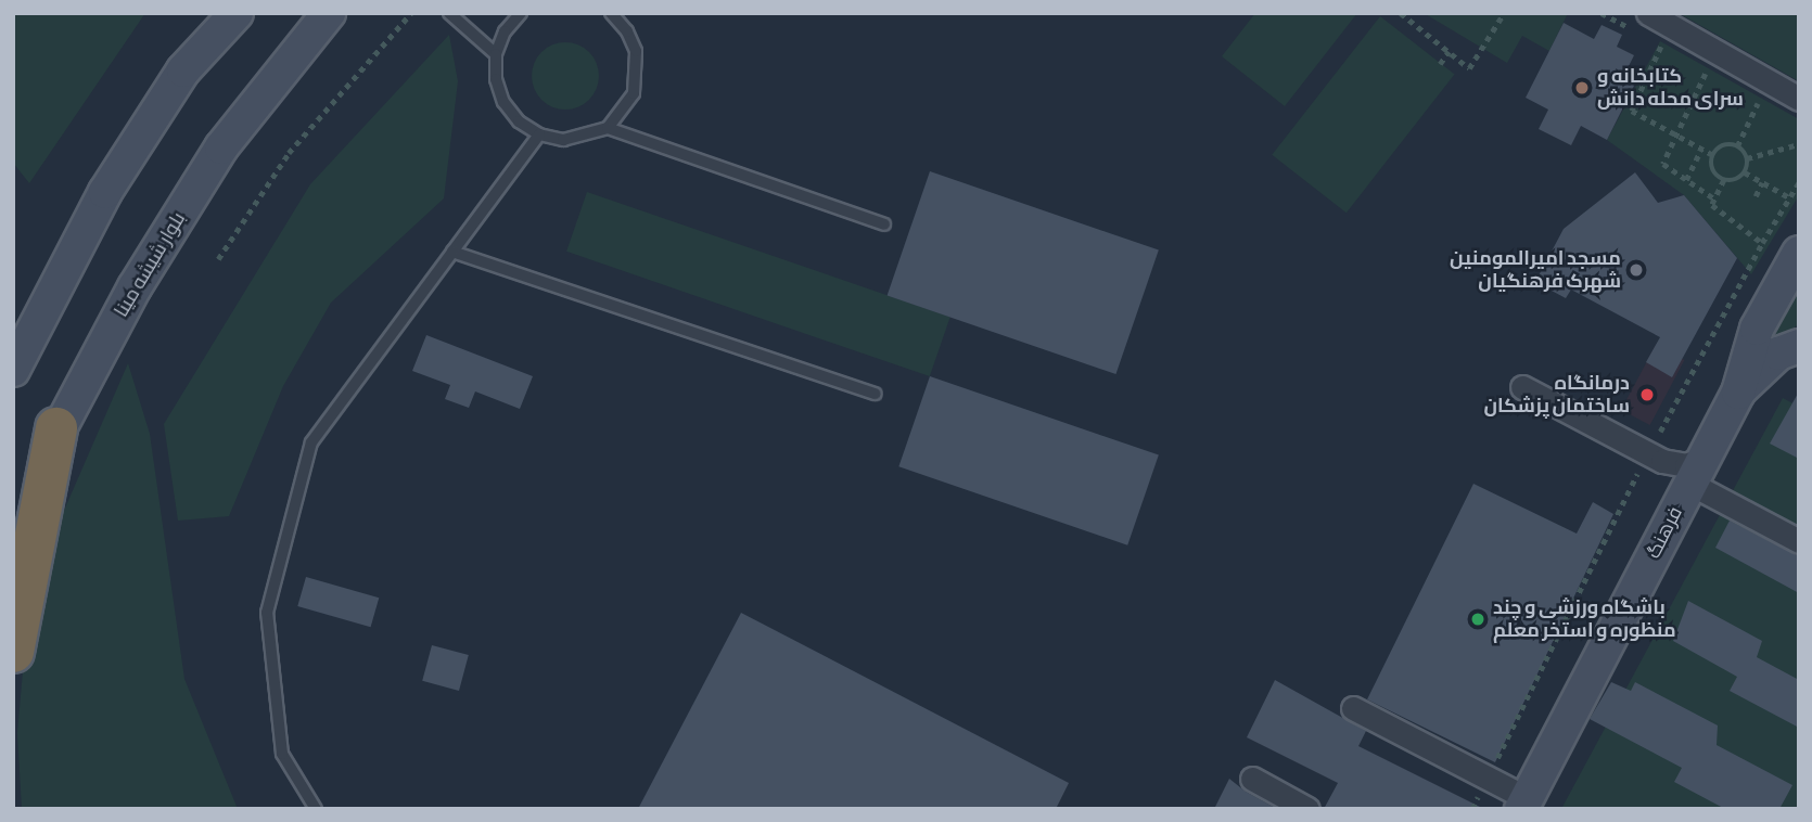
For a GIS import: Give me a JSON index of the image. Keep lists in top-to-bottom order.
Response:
{
  "streets": {
    "main road": ["بلوار شیشه مینا", "فرهنگ"]
  },
  "places": [
    "کتابخانه و سرای محله دانش",
    "مسجد امیرالمومنین شهرک فرهنگیان",
    "درمانگاه ساختمان پزشکان",
    "باشگاه ورزشی و چند منظوره و استخر معلم"
  ]
}
